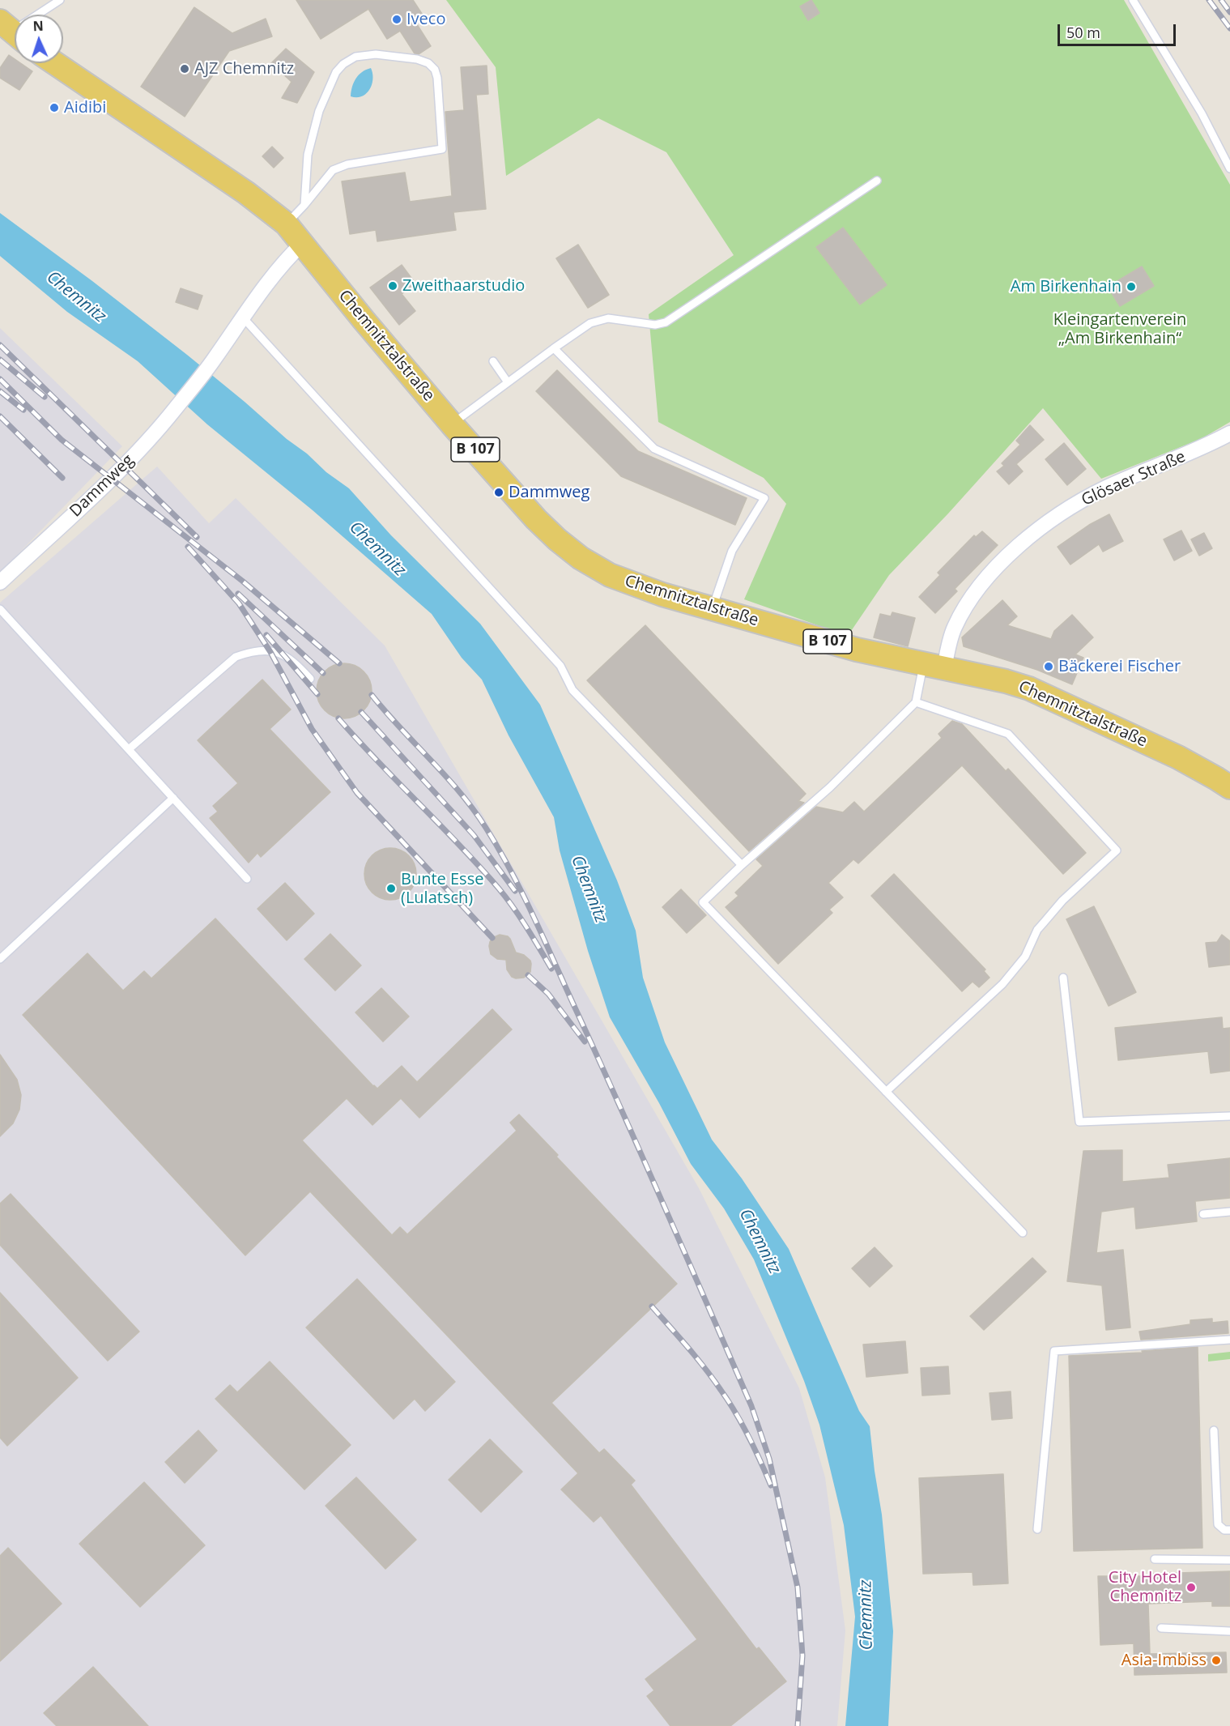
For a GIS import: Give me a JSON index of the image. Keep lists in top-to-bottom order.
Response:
{
  "streets": {
    "main road": ["Chemnitztalstraße", "B 107"],
    "street": ["Glösaer Straße", "Dammweg"]
  },
  "crossings": [
    ["Chemnitztalstraße", "Glösaer Straße"],
    ["Chemnitztalstraße", "Dammweg"]
  ],
  "water": ["Chemnitz"],
  "parks": ["Kleingartenverein „Am Birkenhain“"],
  "places": [
    "Iveco",
    "AJZ Chemnitz",
    "Aidibi",
    "Zweithaarstudio",
    "Am Birkenhain",
    "Dammweg",
    "Bäckerei Fischer",
    "Bunte Esse (Lulatsch)",
    "City Hotel Chemnitz",
    "Asia-Imbiss"
  ],
  "scale_bar": "50 m",
  "north": "top"
}
